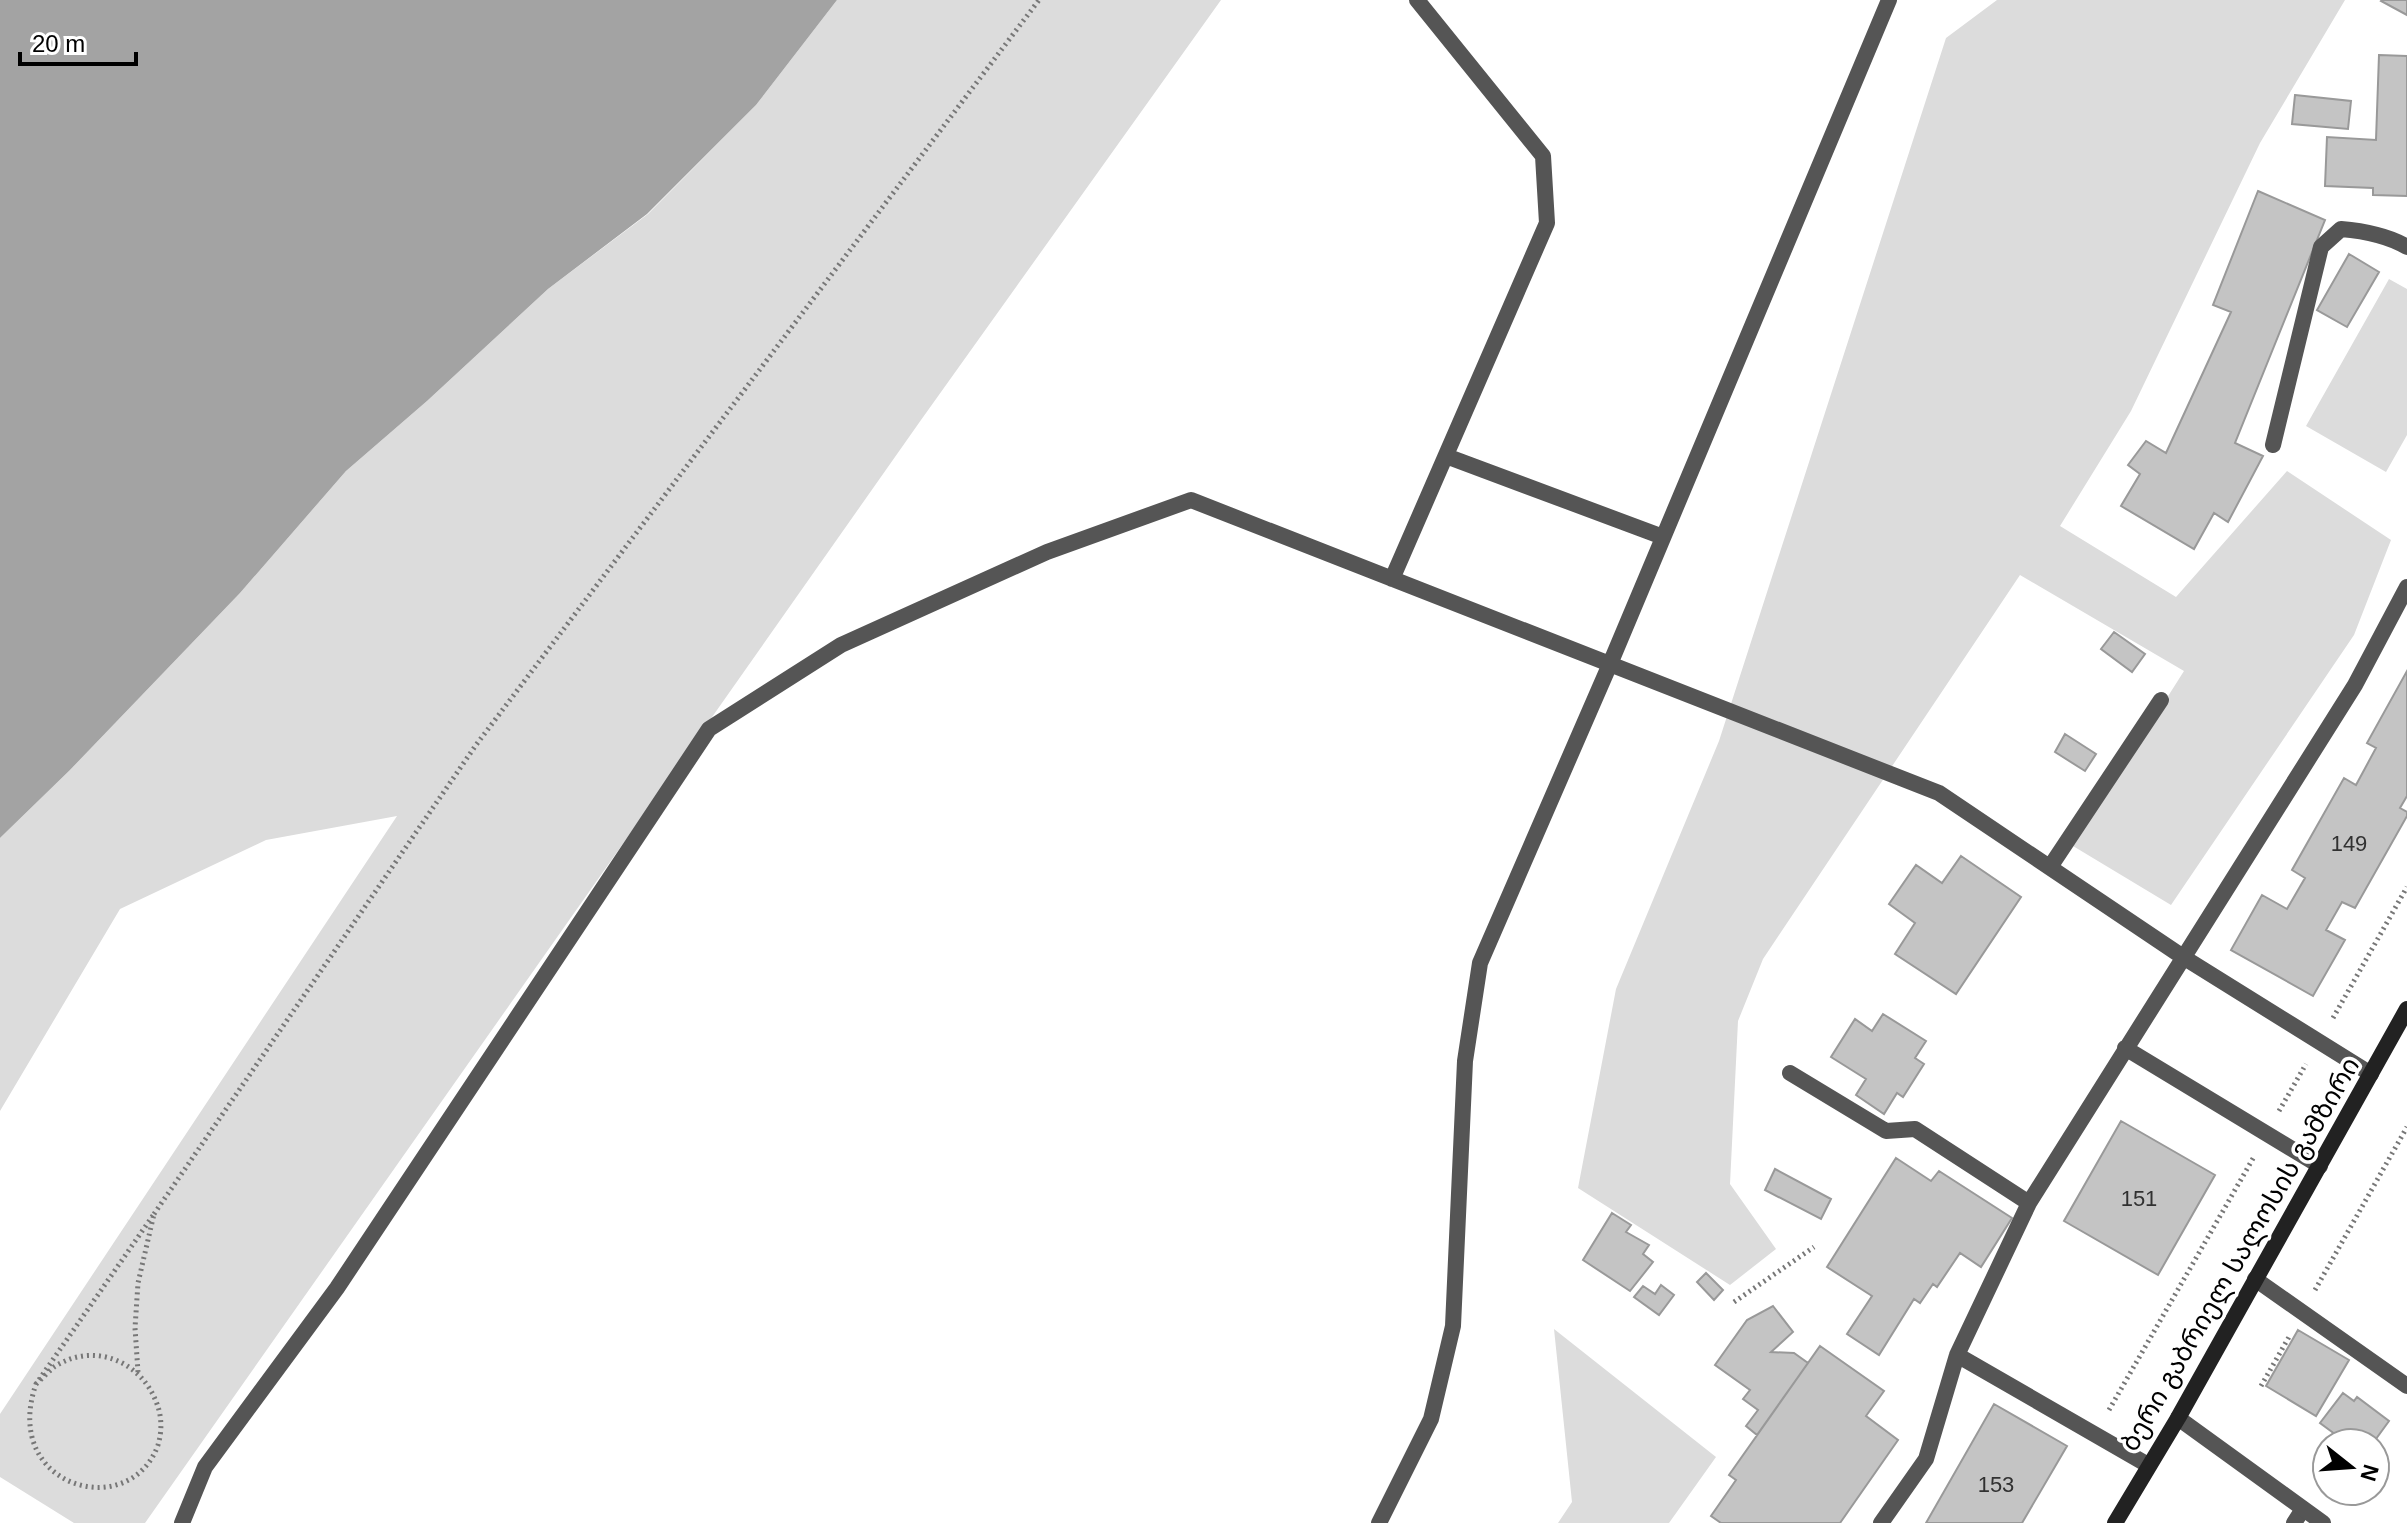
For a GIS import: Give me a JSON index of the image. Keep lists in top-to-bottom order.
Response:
{
  "streets": {
    "main road": ["ბერი გაბრიელ სალოსის გამზირი"]
  },
  "house_numbers": ["149", "151", "153"],
  "scale_bar": "20 m",
  "north": "right"
}
